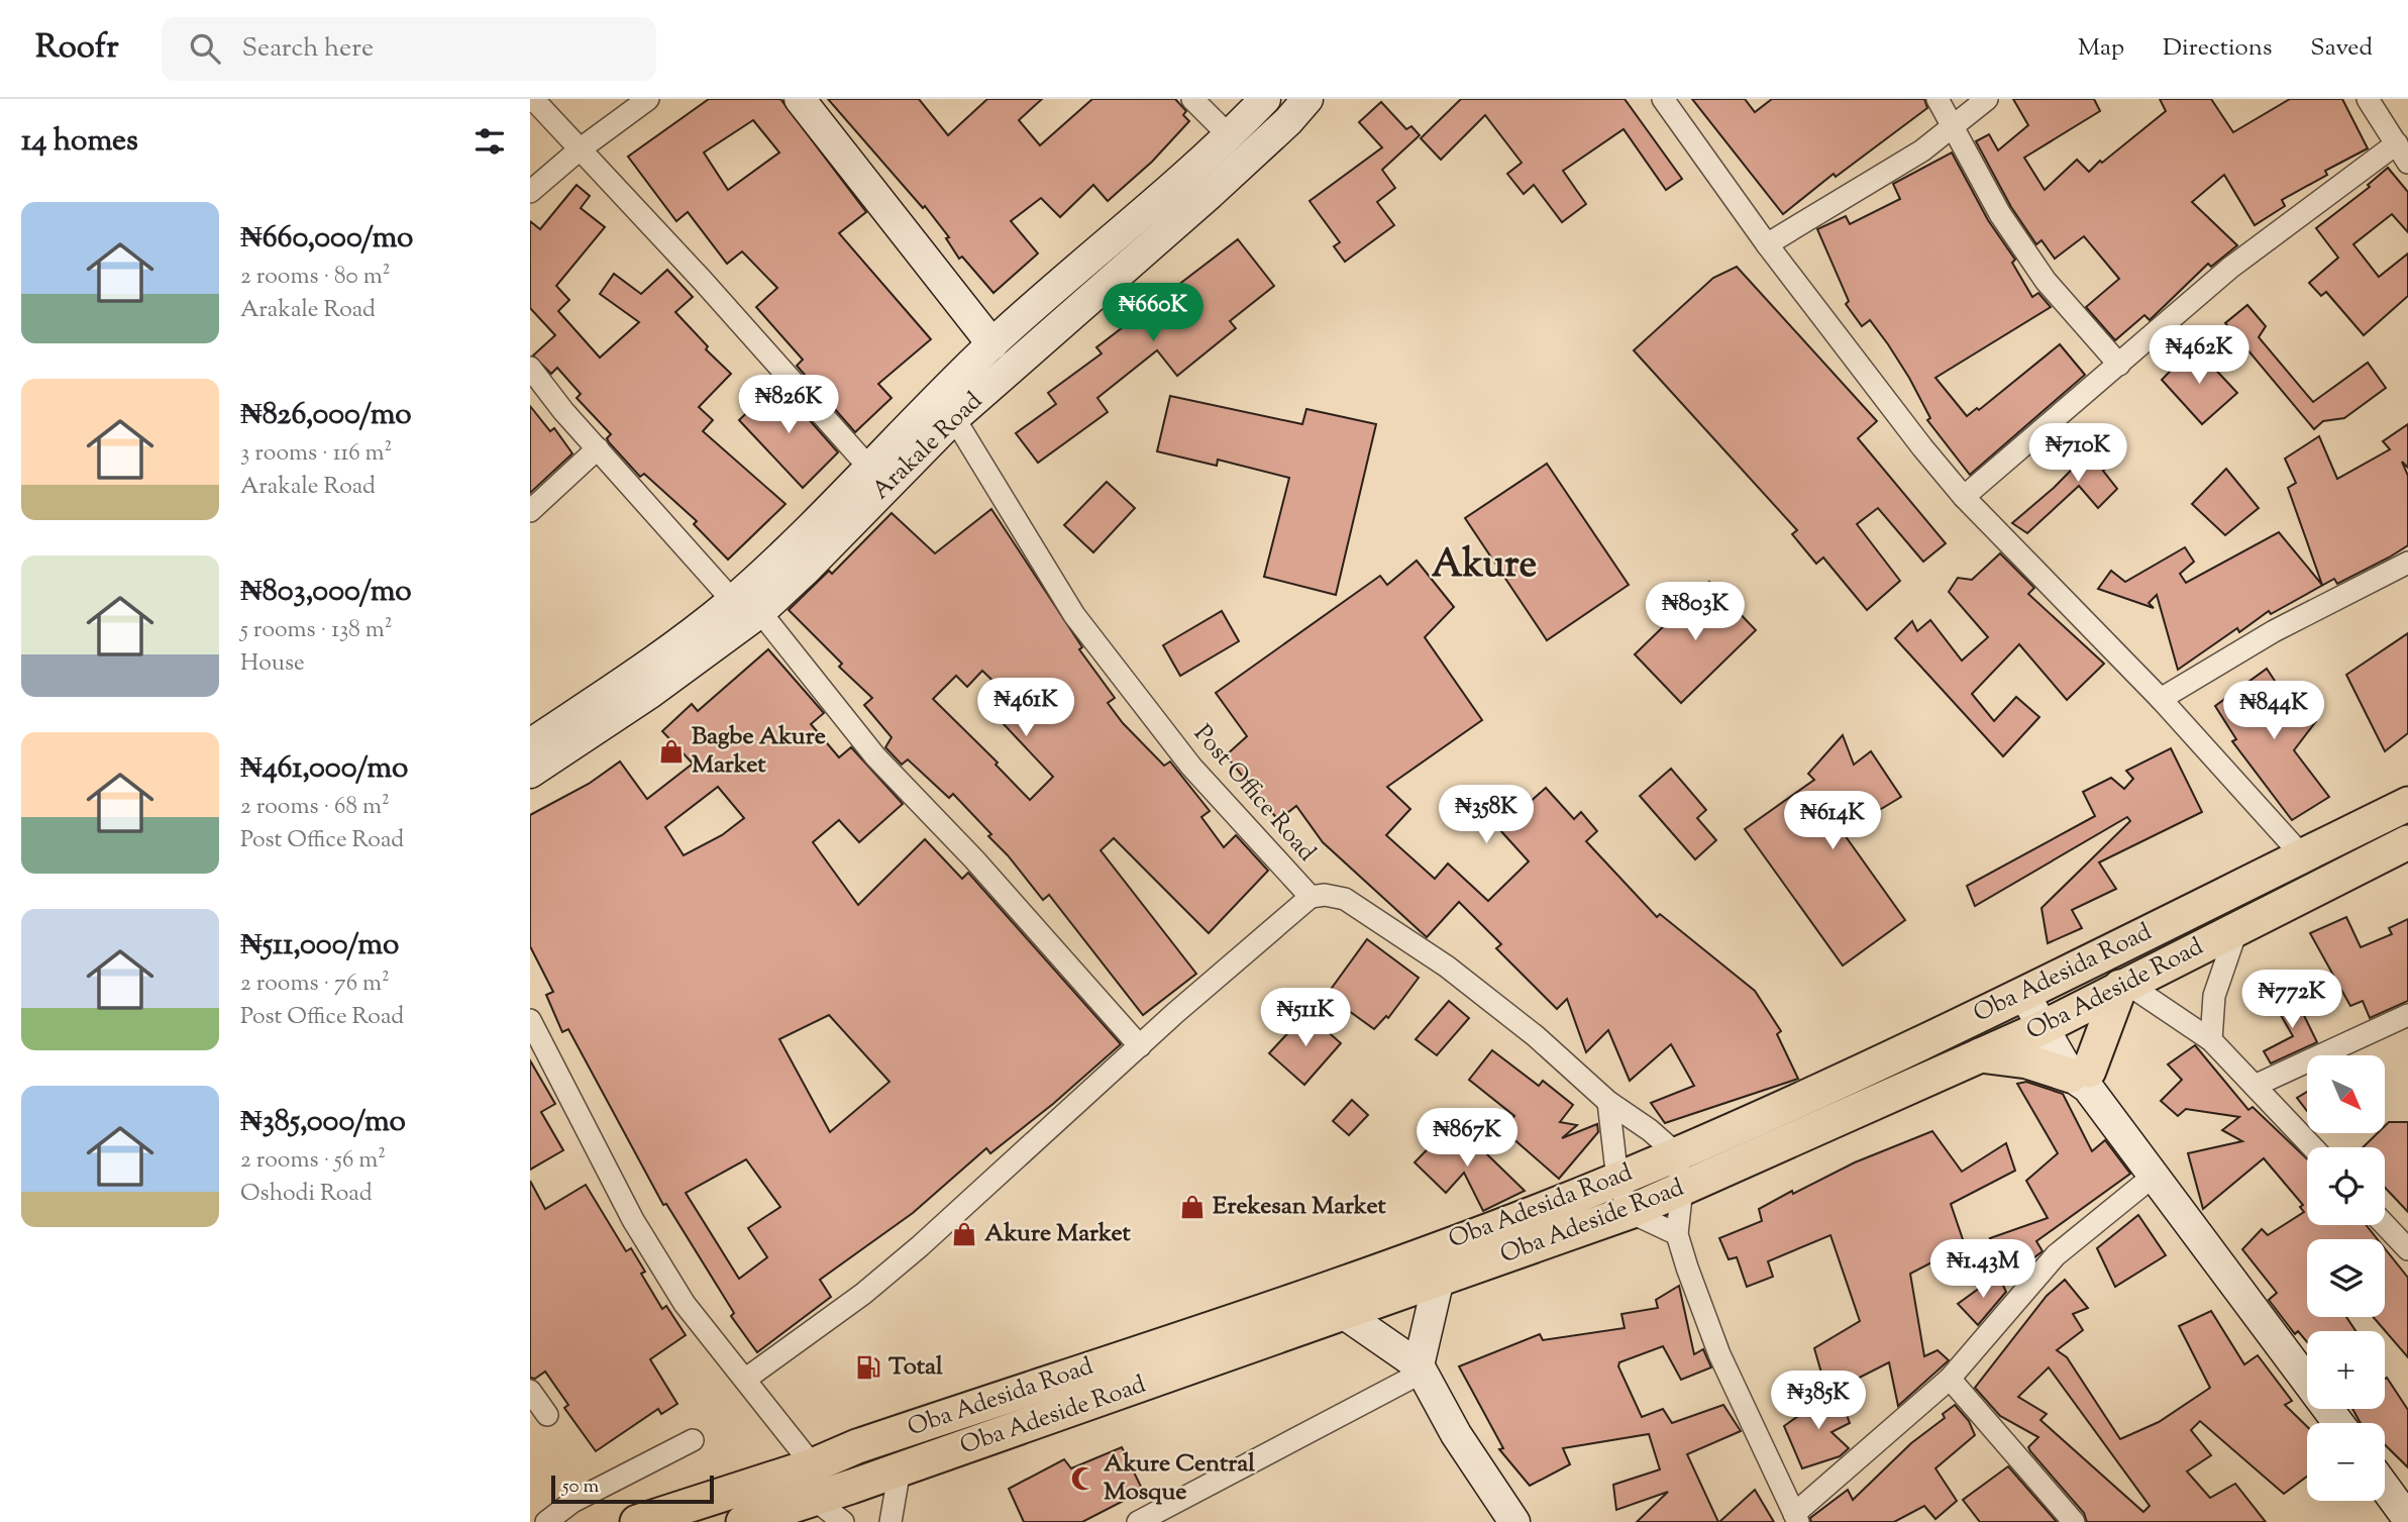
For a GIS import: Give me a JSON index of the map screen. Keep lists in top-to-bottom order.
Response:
{
  "streets": {
    "main road": ["Arakale Road", "Oba Adesida Road", "Oba Adeside Road"],
    "street": ["Post Office Road"]
  },
  "crossings": [
    ["Arakale Road", "Post Office Road"],
    ["Post Office Road", "Oba Adesida Road"]
  ],
  "districts": ["Akure"],
  "places": {
    "shop": ["Bagbe Akure Market", "Erekesan Market", "Akure Market"],
    "fuel station": ["Total"],
    "mosque": ["Akure Central Mosque"]
  },
  "scale_bar": "50 m",
  "north": "bottom right",
  "page": {
    "header": "Roofr",
    "search": "Search here",
    "nav": ["Map", "Directions", "Saved"],
    "heading": "14 homes",
    "list": [
      {
        "name": "₦660,000/mo",
        "note": "2 rooms · 80 m² · Arakale Road"
      },
      {
        "name": "₦826,000/mo",
        "note": "3 rooms · 116 m² · Arakale Road"
      },
      {
        "name": "₦803,000/mo",
        "note": "5 rooms · 138 m² · House"
      },
      {
        "name": "₦461,000/mo",
        "note": "2 rooms · 68 m² · Post Office Road"
      },
      {
        "name": "₦511,000/mo",
        "note": "2 rooms · 76 m² · Post Office Road"
      },
      {
        "name": "₦385,000/mo",
        "note": "2 rooms · 56 m² · Oshodi Road"
      }
    ],
    "price": [
      "₦660K",
      "₦462K",
      "₦826K",
      "₦710K",
      "₦803K",
      "₦461K",
      "₦844K",
      "₦358K",
      "₦614K",
      "₦772K",
      "₦511K",
      "₦867K",
      "₦1.43M",
      "₦385K"
    ],
    "map_buttons": ["+", "−"],
    "scale": "50 m"
  }
}
